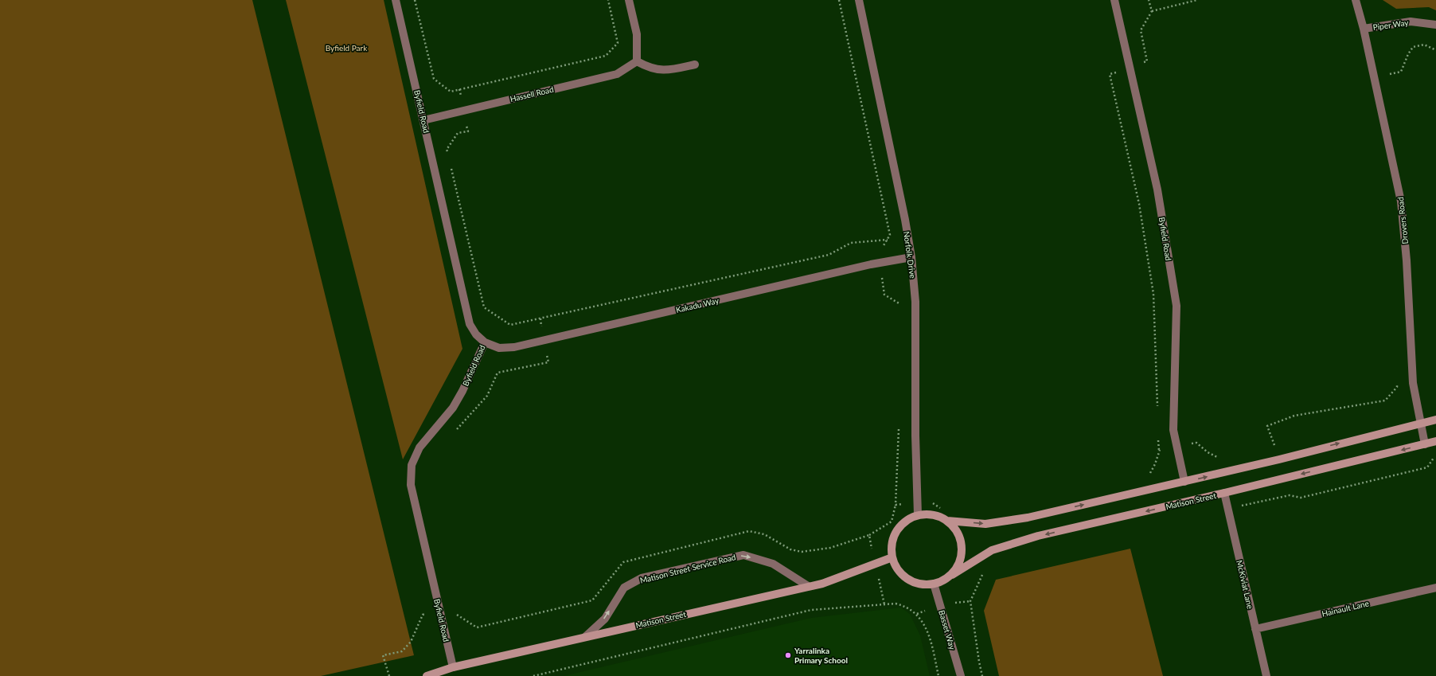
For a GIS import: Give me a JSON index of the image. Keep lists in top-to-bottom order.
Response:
{
  "streets": {
    "street": [
      "Piper Way",
      "Hassell Road",
      "Byfield Road",
      "Drovers Road",
      "Norfolk Drive",
      "Kakadu Way",
      "Matison Street",
      "Matison Street Service Road",
      "McKiviat Lane",
      "Hainault Lane",
      "Basset Way"
    ]
  },
  "crossings": [
    ["Piper Way", "Drovers Road"],
    ["Hassell Road", "Byfield Road"],
    ["Byfield Road", "Kakadu Way"],
    ["Byfield Road", "Matison Street"],
    ["Drovers Road", "Matison Street"],
    ["Norfolk Drive", "Kakadu Way"],
    ["Norfolk Drive", "Matison Street"],
    ["Norfolk Drive", "Basset Way"],
    ["Matison Street", "Matison Street Service Road"],
    ["Matison Street", "McKiviat Lane"],
    ["Matison Street", "Basset Way"],
    ["McKiviat Lane", "Hainault Lane"]
  ],
  "one_way": ["Matison Street Service Road"],
  "parks": ["Byfield Park"],
  "places": ["Yarralinka Primary School"]
}
